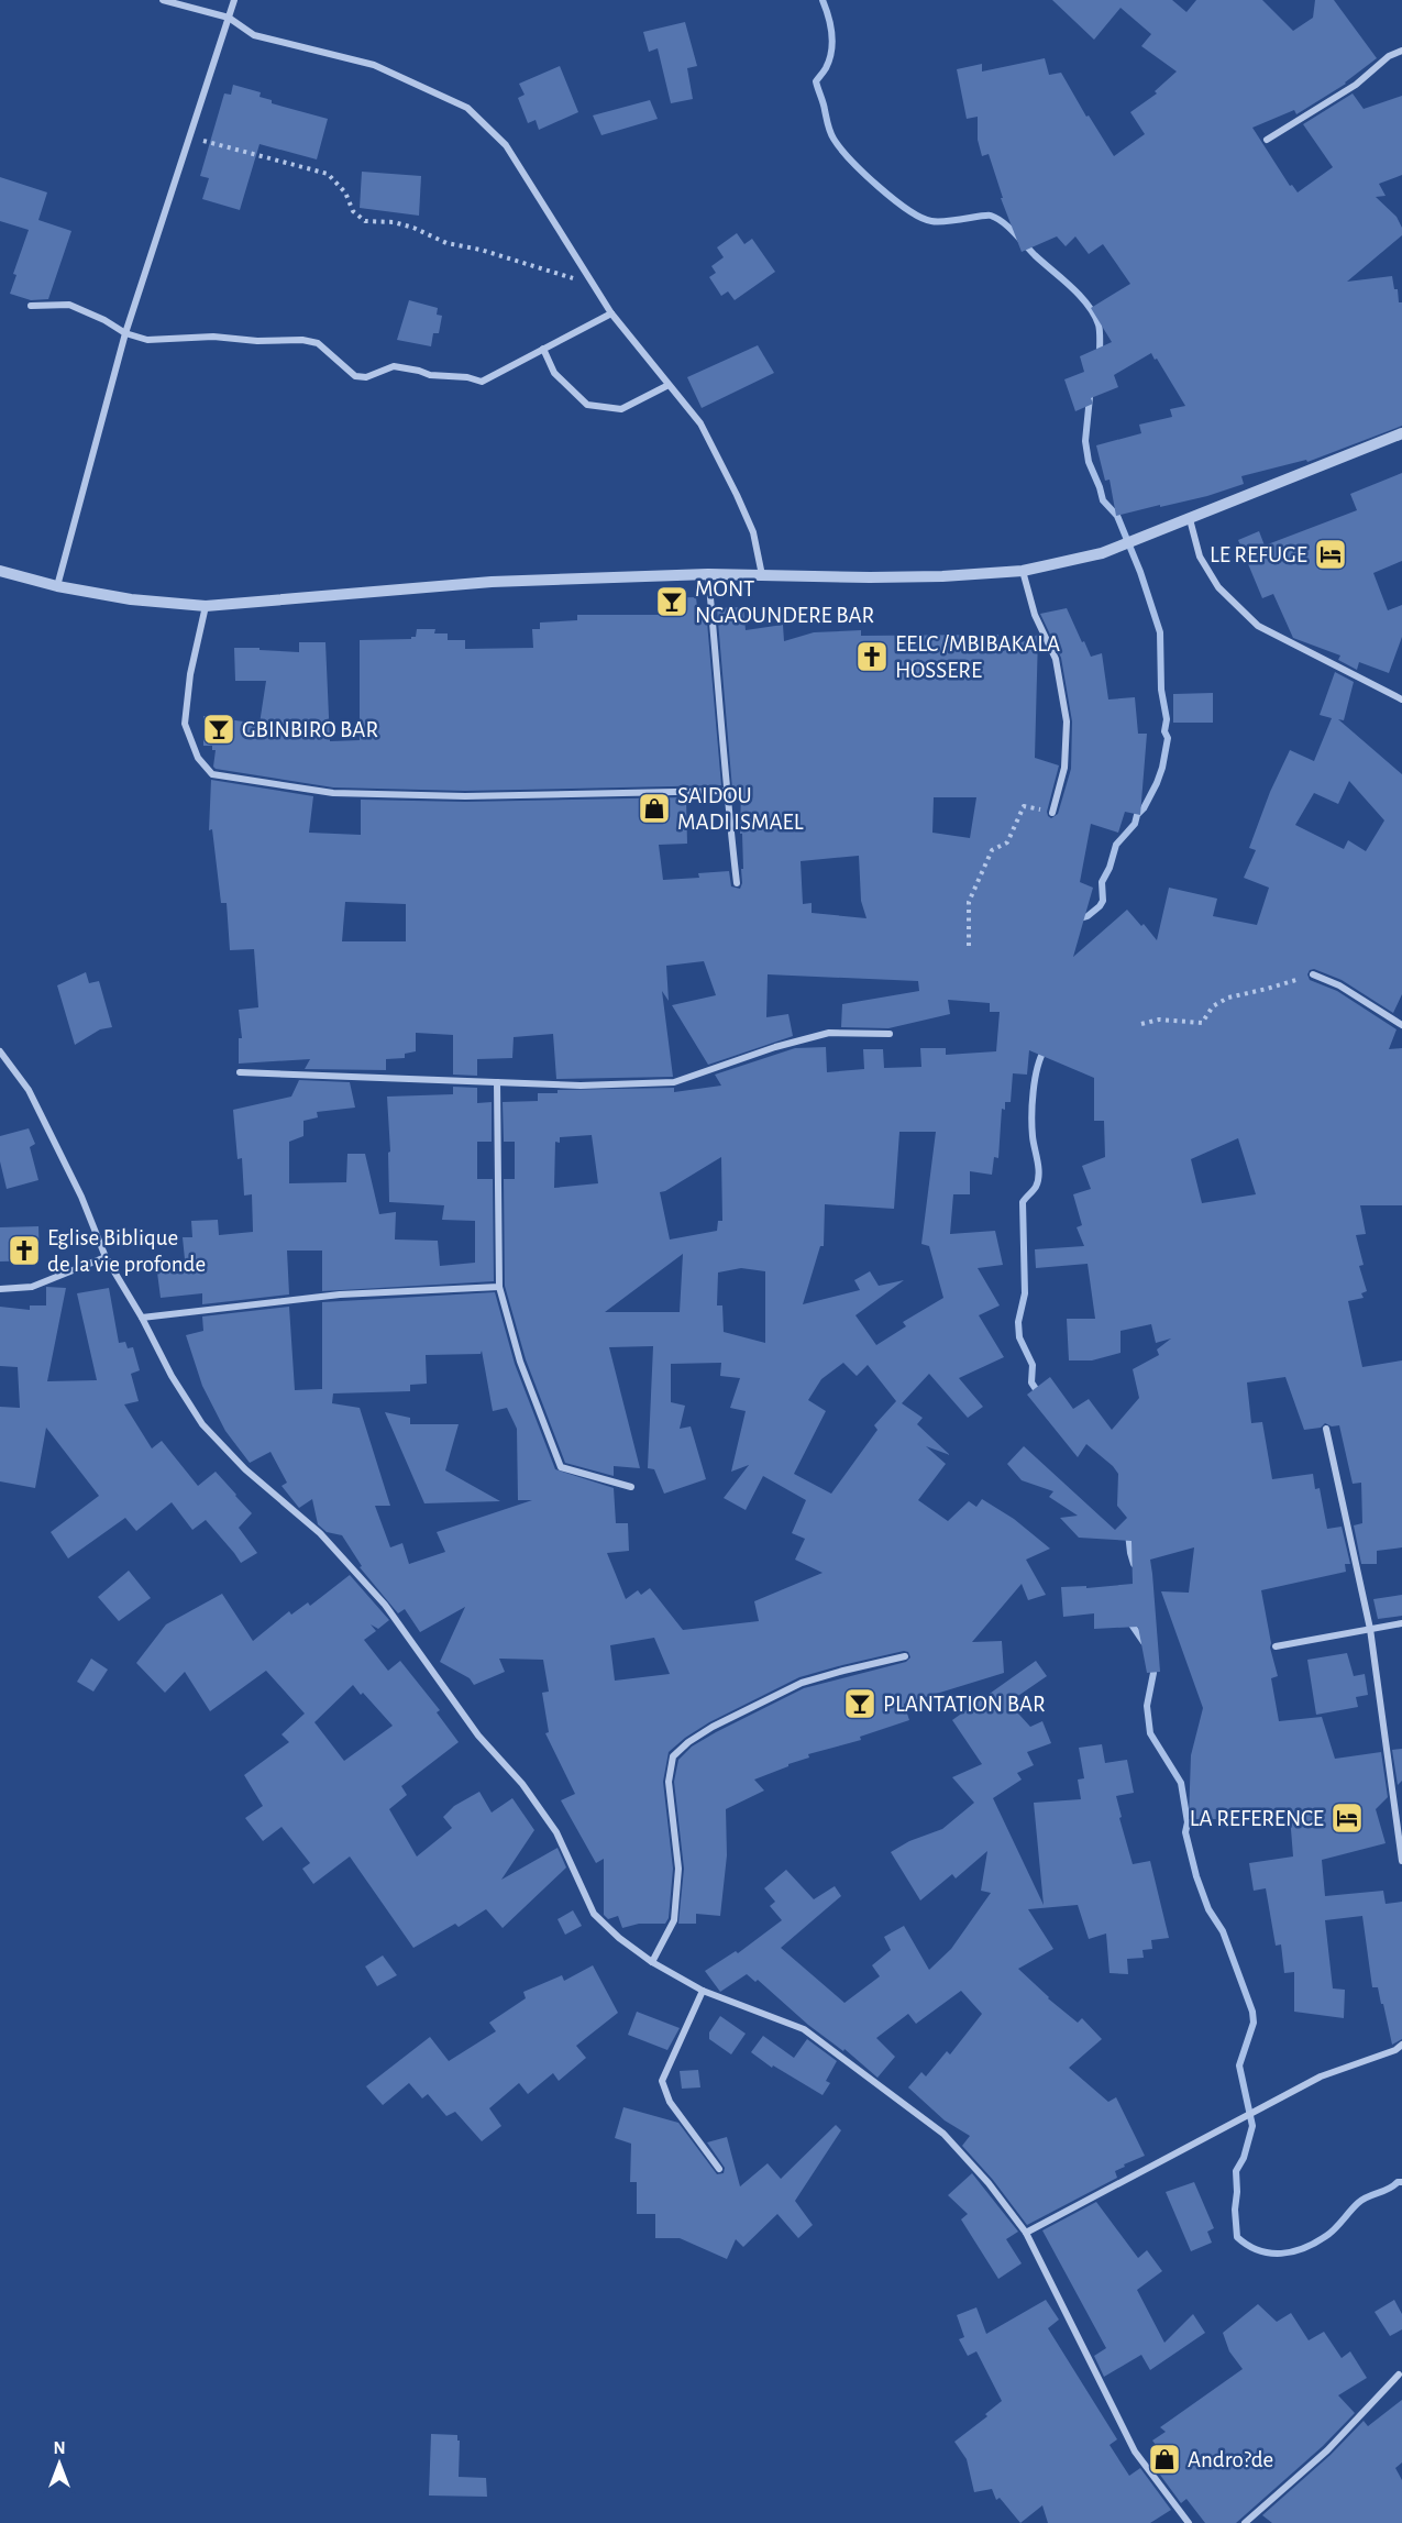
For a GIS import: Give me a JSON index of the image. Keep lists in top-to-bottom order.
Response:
{
  "places": {
    "hotel": ["LE REFUGE", "LA REFERENCE"],
    "bar": ["MONT NGAOUNDERE BAR", "GBINBIRO BAR", "PLANTATION BAR"],
    "church": ["EELC /MBIBAKALA HOSSERE", "Eglise Biblique de la vie profonde"],
    "shop": ["SAIDOU MADI ISMAEL", "Andro?de"]
  },
  "north": "top"
}
